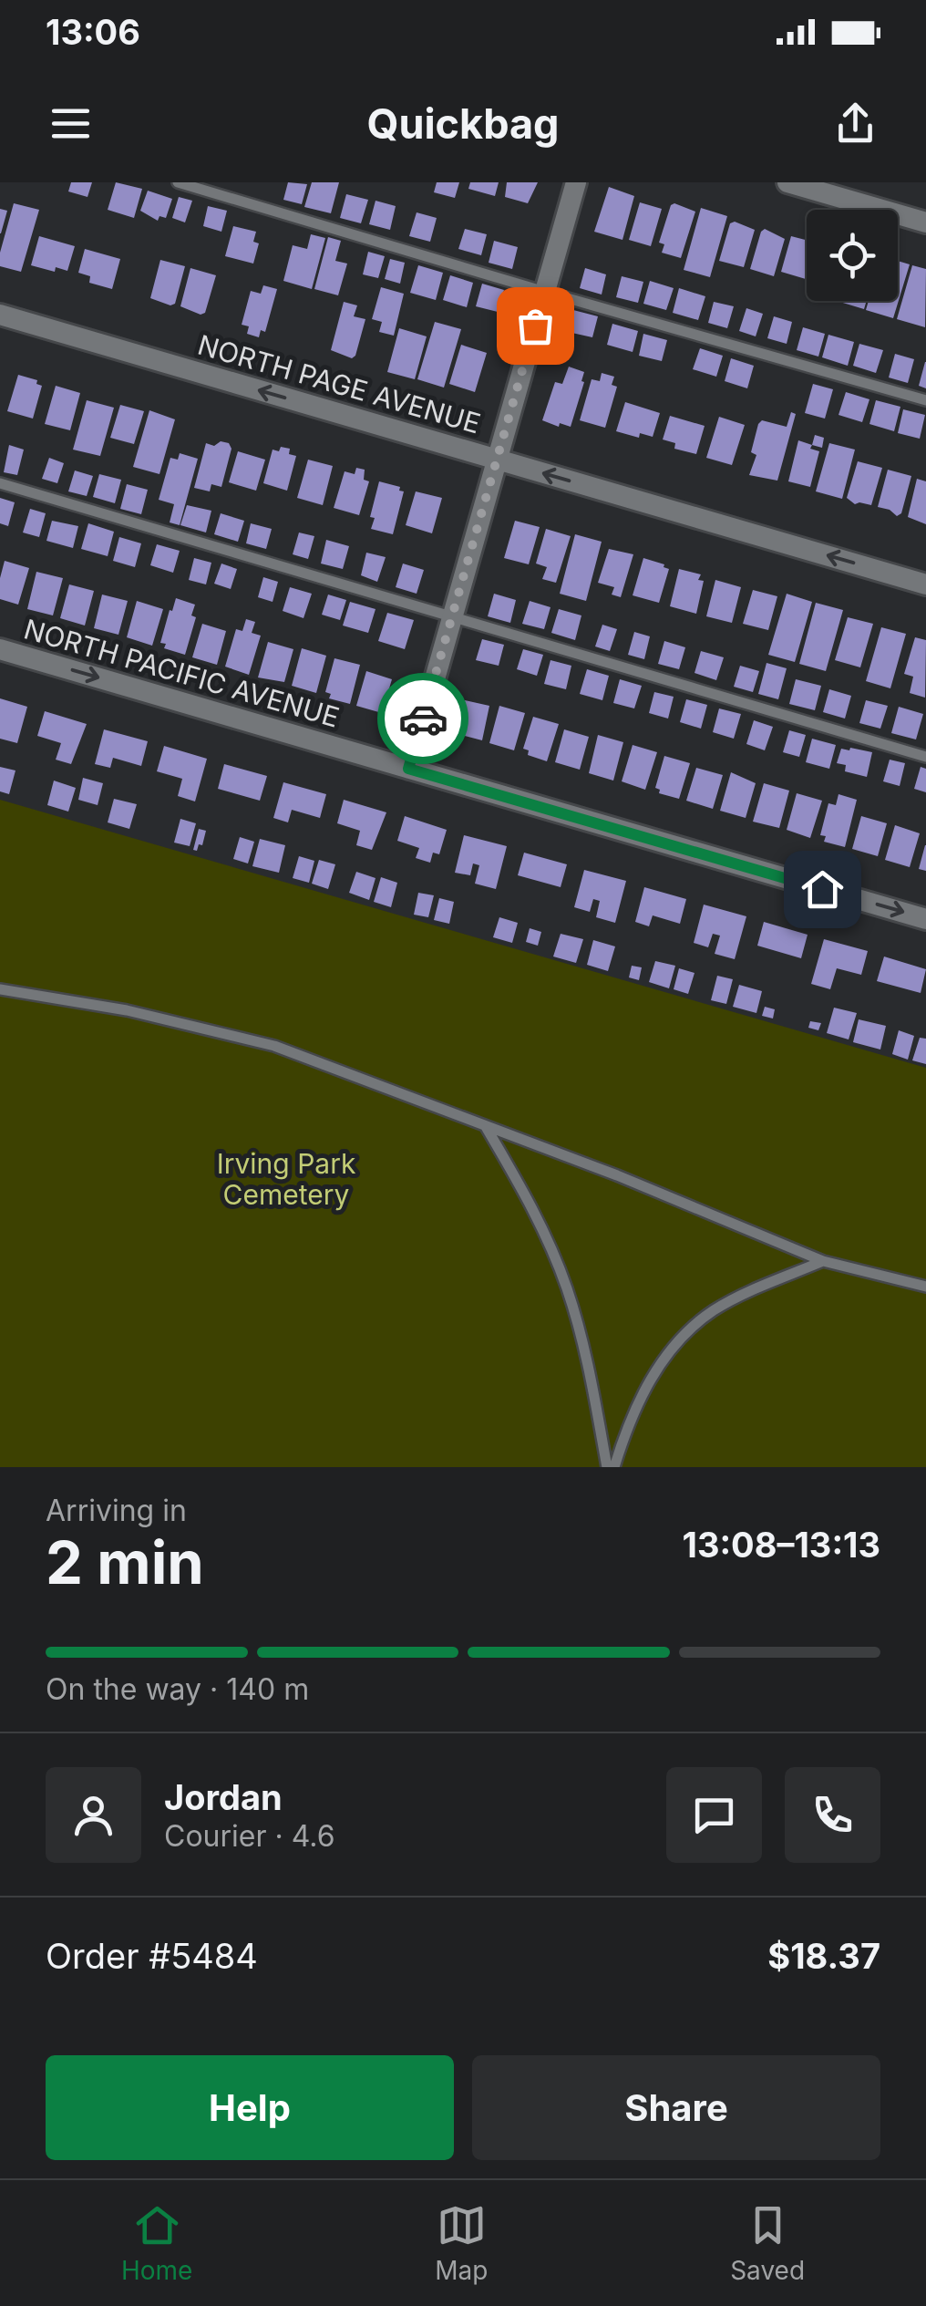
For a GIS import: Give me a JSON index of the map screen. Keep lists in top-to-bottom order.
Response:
{
  "streets": {
    "street": ["NORTH PAGE AVENUE", "NORTH PACIFIC AVENUE"]
  },
  "one_way": ["NORTH PAGE AVENUE", "NORTH PACIFIC AVENUE"],
  "parks": ["Irving Park Cemetery"],
  "page": {
    "status": "13:06",
    "header": "Quickbag",
    "heading": ["2 min", "Arriving in", "13:08–13:13"],
    "panel": [
      "Jordan",
      "Courier · 4.6",
      "Order #5484",
      "$18.37"
    ],
    "bar": "On the way · 140 m",
    "buttons": ["Help", "Share"],
    "tabs": ["Home", "Map", "Saved"]
  }
}
